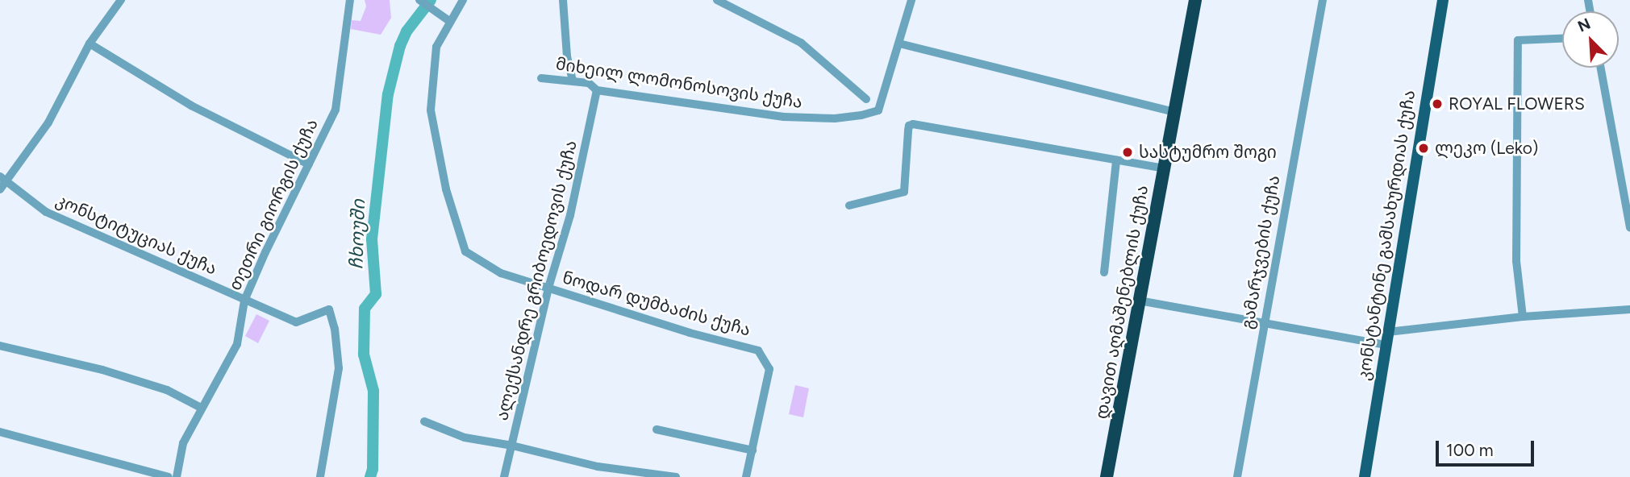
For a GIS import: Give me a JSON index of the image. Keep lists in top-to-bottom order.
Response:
{
  "streets": {
    "highway": ["დავით აღმაშენებლის ქუჩა"],
    "main road": ["კონსტანტინე გამსახურდიას ქუჩა"],
    "street": [
      "მიხეილ ლომონოსოვის ქუჩა",
      "თეთრი გიორგის ქუჩა",
      "კონსტიტუციას ქუჩა",
      "გამარჯვების ქუჩა",
      "ალექსანდრე გრიბოედოვის ქუჩა",
      "ნოდარ დუმბაძის ქუჩა"
    ]
  },
  "crossings": [
    ["მიხეილ ლომონოსოვის ქუჩა", "ალექსანდრე გრიბოედოვის ქუჩა"],
    ["თეთრი გიორგის ქუჩა", "კონსტიტუციას ქუჩა"],
    ["ალექსანდრე გრიბოედოვის ქუჩა", "ნოდარ დუმბაძის ქუჩა"]
  ],
  "water": ["ჩხოუში"],
  "places": ["ROYAL FLOWERS", "ლეკო (Leko)", "სასტუმრო შოგი"],
  "scale_bar": "100 m",
  "north": "top left"
}
